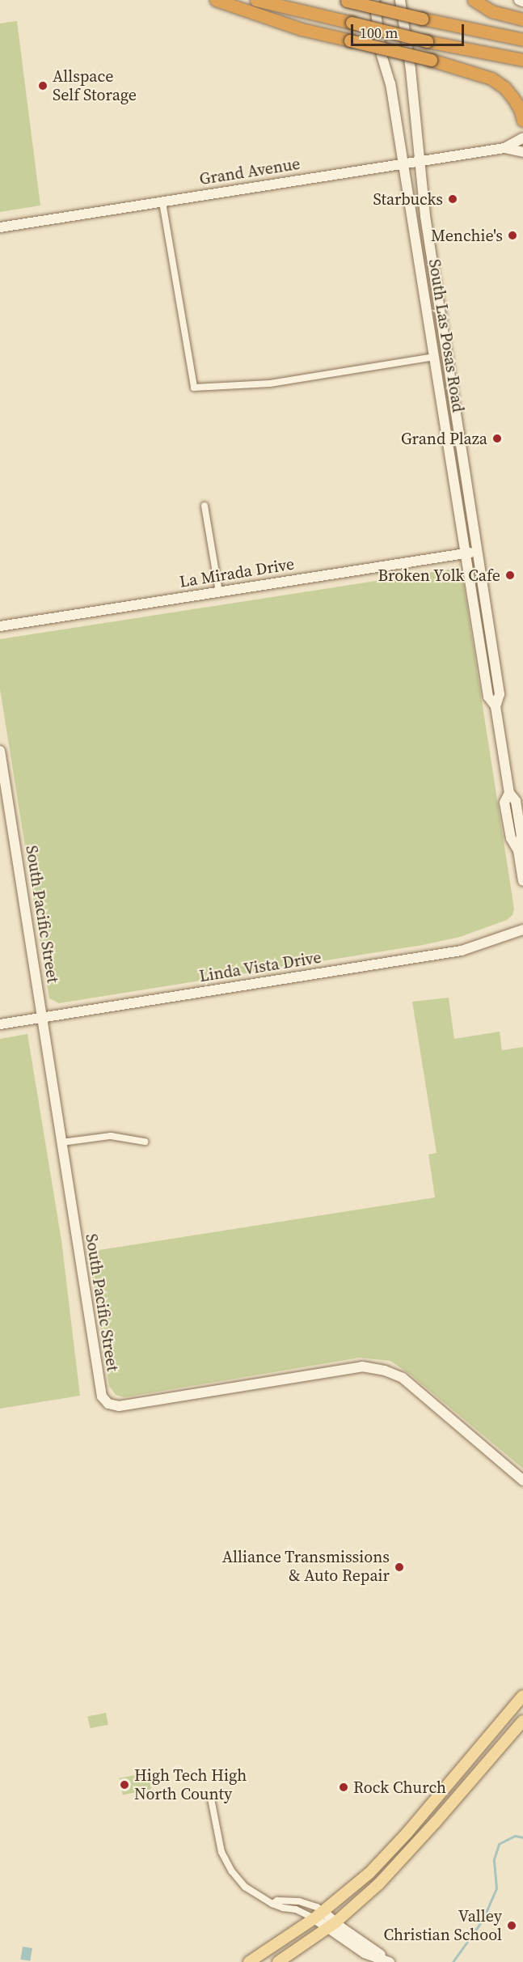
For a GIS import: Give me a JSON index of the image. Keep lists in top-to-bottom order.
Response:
{
  "streets": {
    "main road": [
      "Grand Avenue",
      "South Las Posas Road",
      "La Mirada Drive",
      "South Pacific Street",
      "Linda Vista Drive"
    ]
  },
  "crossings": [
    ["Grand Avenue", "South Las Posas Road"],
    ["South Las Posas Road", "La Mirada Drive"],
    ["South Pacific Street", "Linda Vista Drive"]
  ],
  "places": [
    "Allspace Self Storage",
    "Starbucks",
    "Menchie's",
    "Grand Plaza",
    "Broken Yolk Cafe",
    "Alliance Transmissions & Auto Repair",
    "High Tech High North County",
    "Rock Church",
    "Valley Christian School"
  ],
  "scale_bar": "100 m"
}
